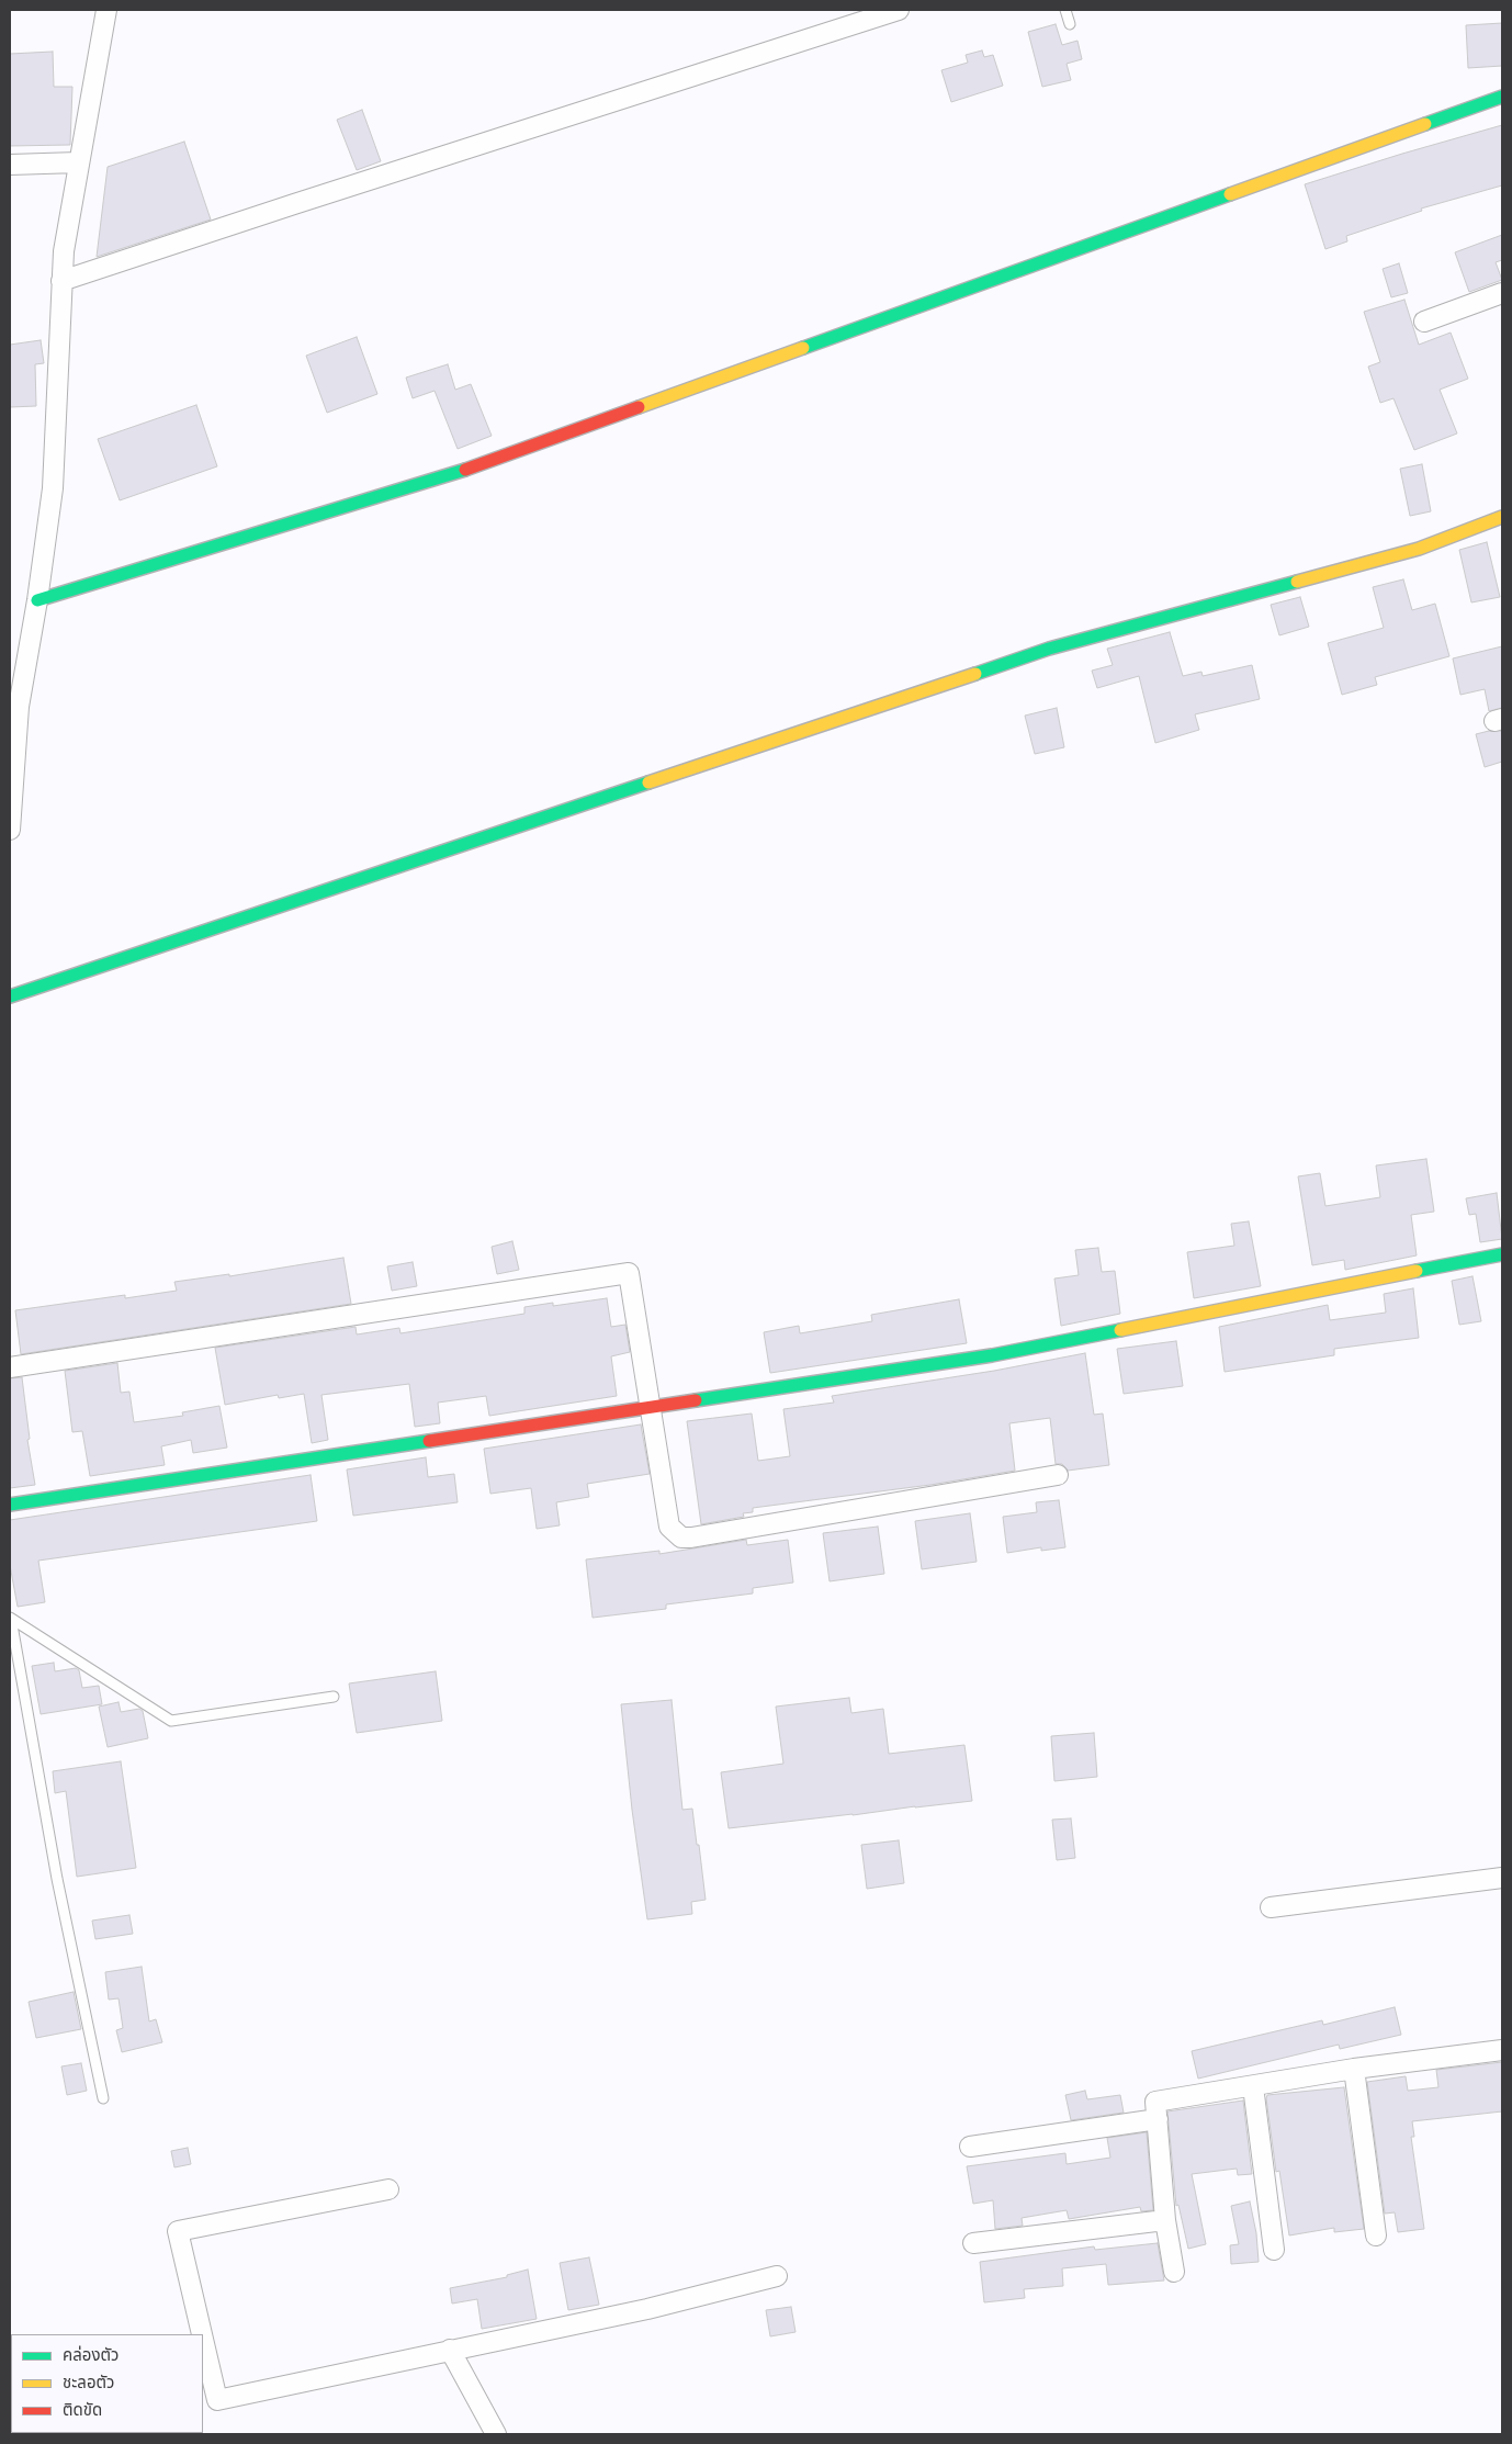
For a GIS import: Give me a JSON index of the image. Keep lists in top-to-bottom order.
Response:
{
  "legend": ["คล่องตัว", "ชะลอตัว", "ติดขัด"]
}
